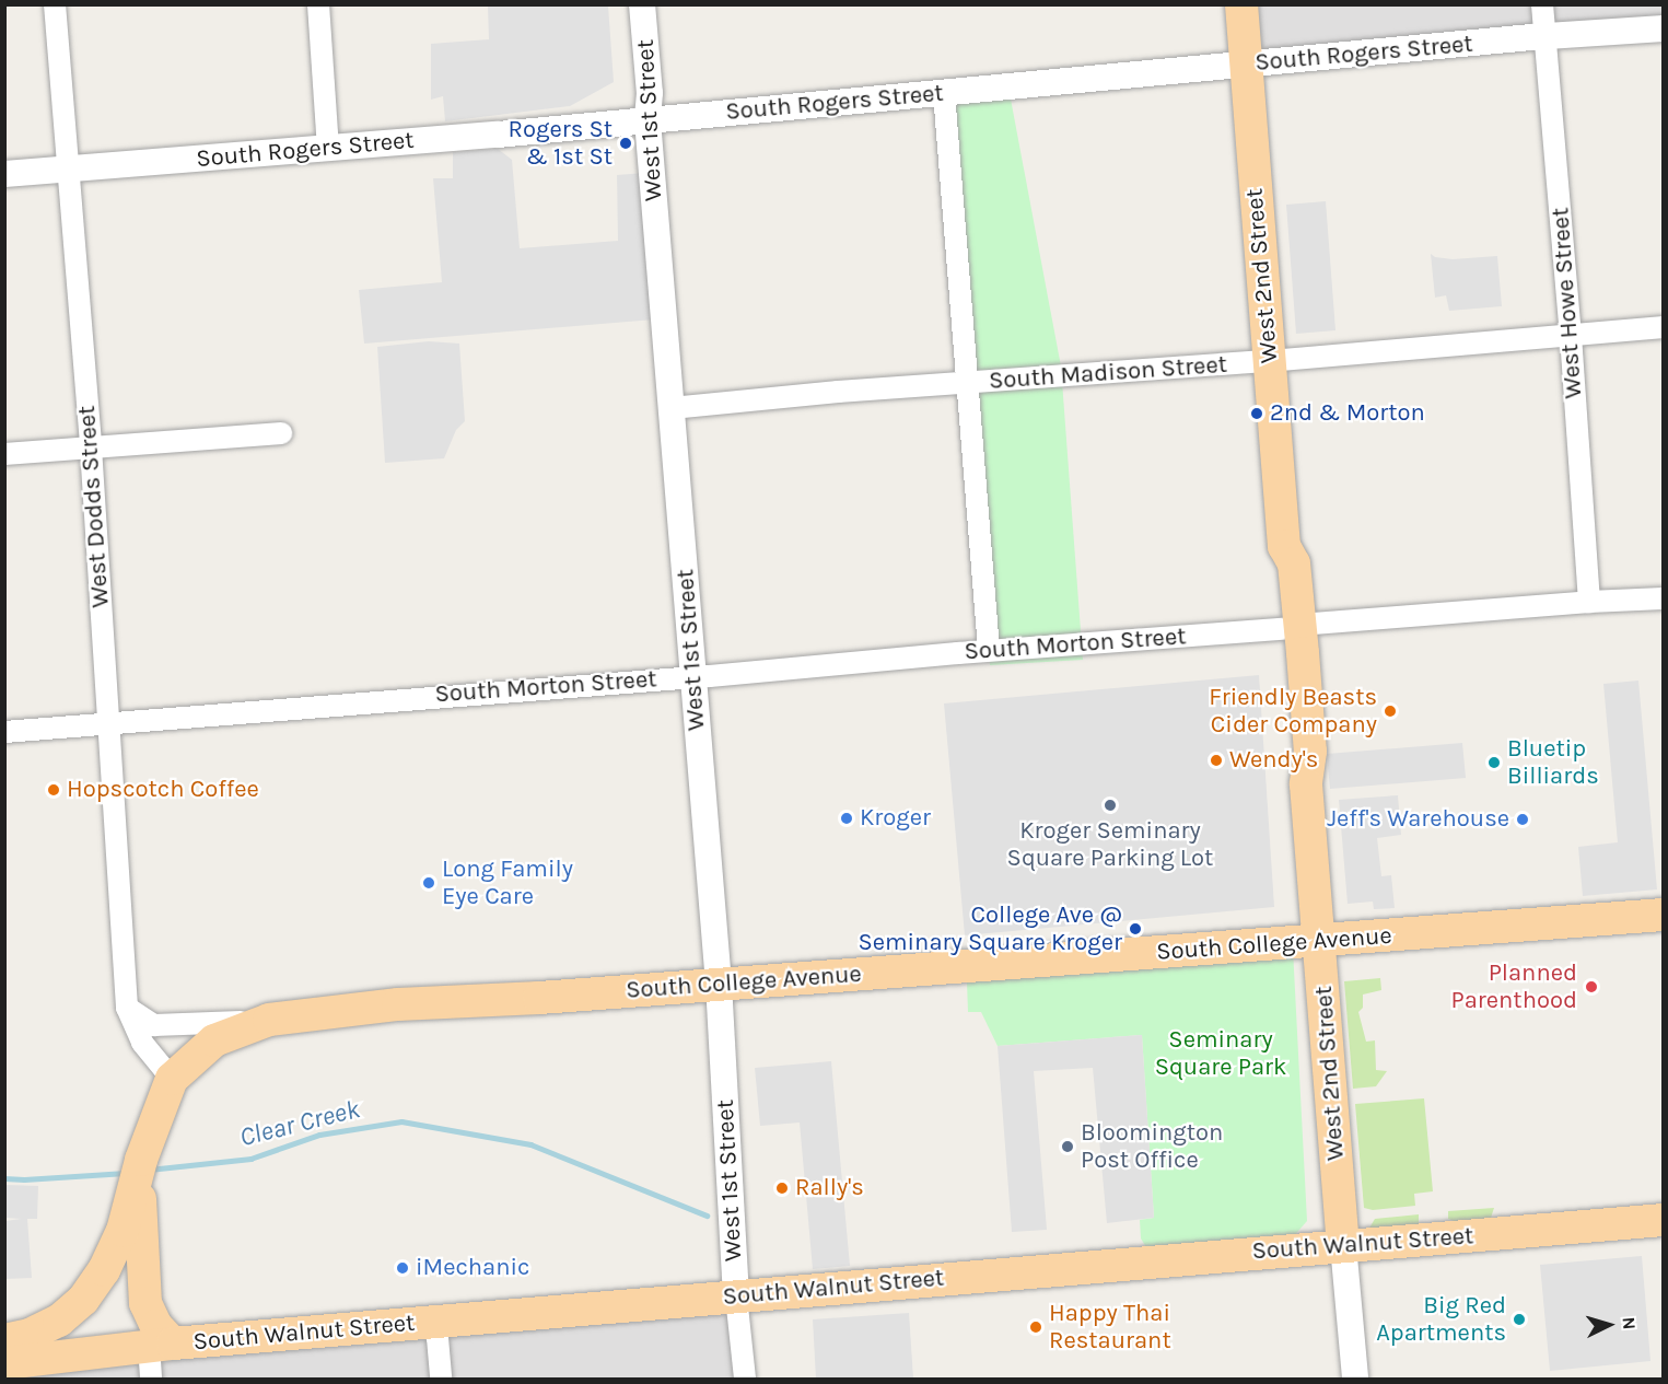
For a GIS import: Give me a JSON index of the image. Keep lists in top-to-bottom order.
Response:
{
  "streets": {
    "main road": ["West 2nd Street", "South College Avenue", "South Walnut Street"],
    "street": [
      "South Rogers Street",
      "West 1st Street",
      "West Howe Street",
      "South Madison Street",
      "West Dodds Street",
      "South Morton Street"
    ]
  },
  "crossings": [
    ["South Rogers Street", "West 1st Street"],
    ["South Rogers Street", "West 2nd Street"],
    ["South Rogers Street", "West Howe Street"],
    ["South Rogers Street", "West Dodds Street"],
    ["West 1st Street", "South Madison Street"],
    ["West 1st Street", "South Morton Street"],
    ["West 1st Street", "South College Avenue"],
    ["West 1st Street", "South Walnut Street"],
    ["West 2nd Street", "South Madison Street"],
    ["West 2nd Street", "South Morton Street"],
    ["West 2nd Street", "South College Avenue"],
    ["West 2nd Street", "South Walnut Street"],
    ["West Howe Street", "South Madison Street"],
    ["West Howe Street", "South Morton Street"],
    ["West Dodds Street", "South Morton Street"],
    ["West Dodds Street", "South College Avenue"]
  ],
  "water": ["Clear Creek"],
  "parks": ["Seminary Square Park"],
  "places": [
    "Rogers St & 1st St",
    "2nd & Morton",
    "Friendly Beasts Cider Company",
    "Wendy's",
    "Bluetip Billiards",
    "Hopscotch Coffee",
    "Kroger Seminary Square Parking Lot",
    "Kroger",
    "Jeff's Warehouse",
    "Long Family Eye Care",
    "College Ave @ Seminary Square Kroger",
    "Planned Parenthood",
    "Bloomington Post Office",
    "Rally's",
    "iMechanic",
    "Big Red Apartments",
    "Happy Thai Restaurant"
  ],
  "north": "right"
}
